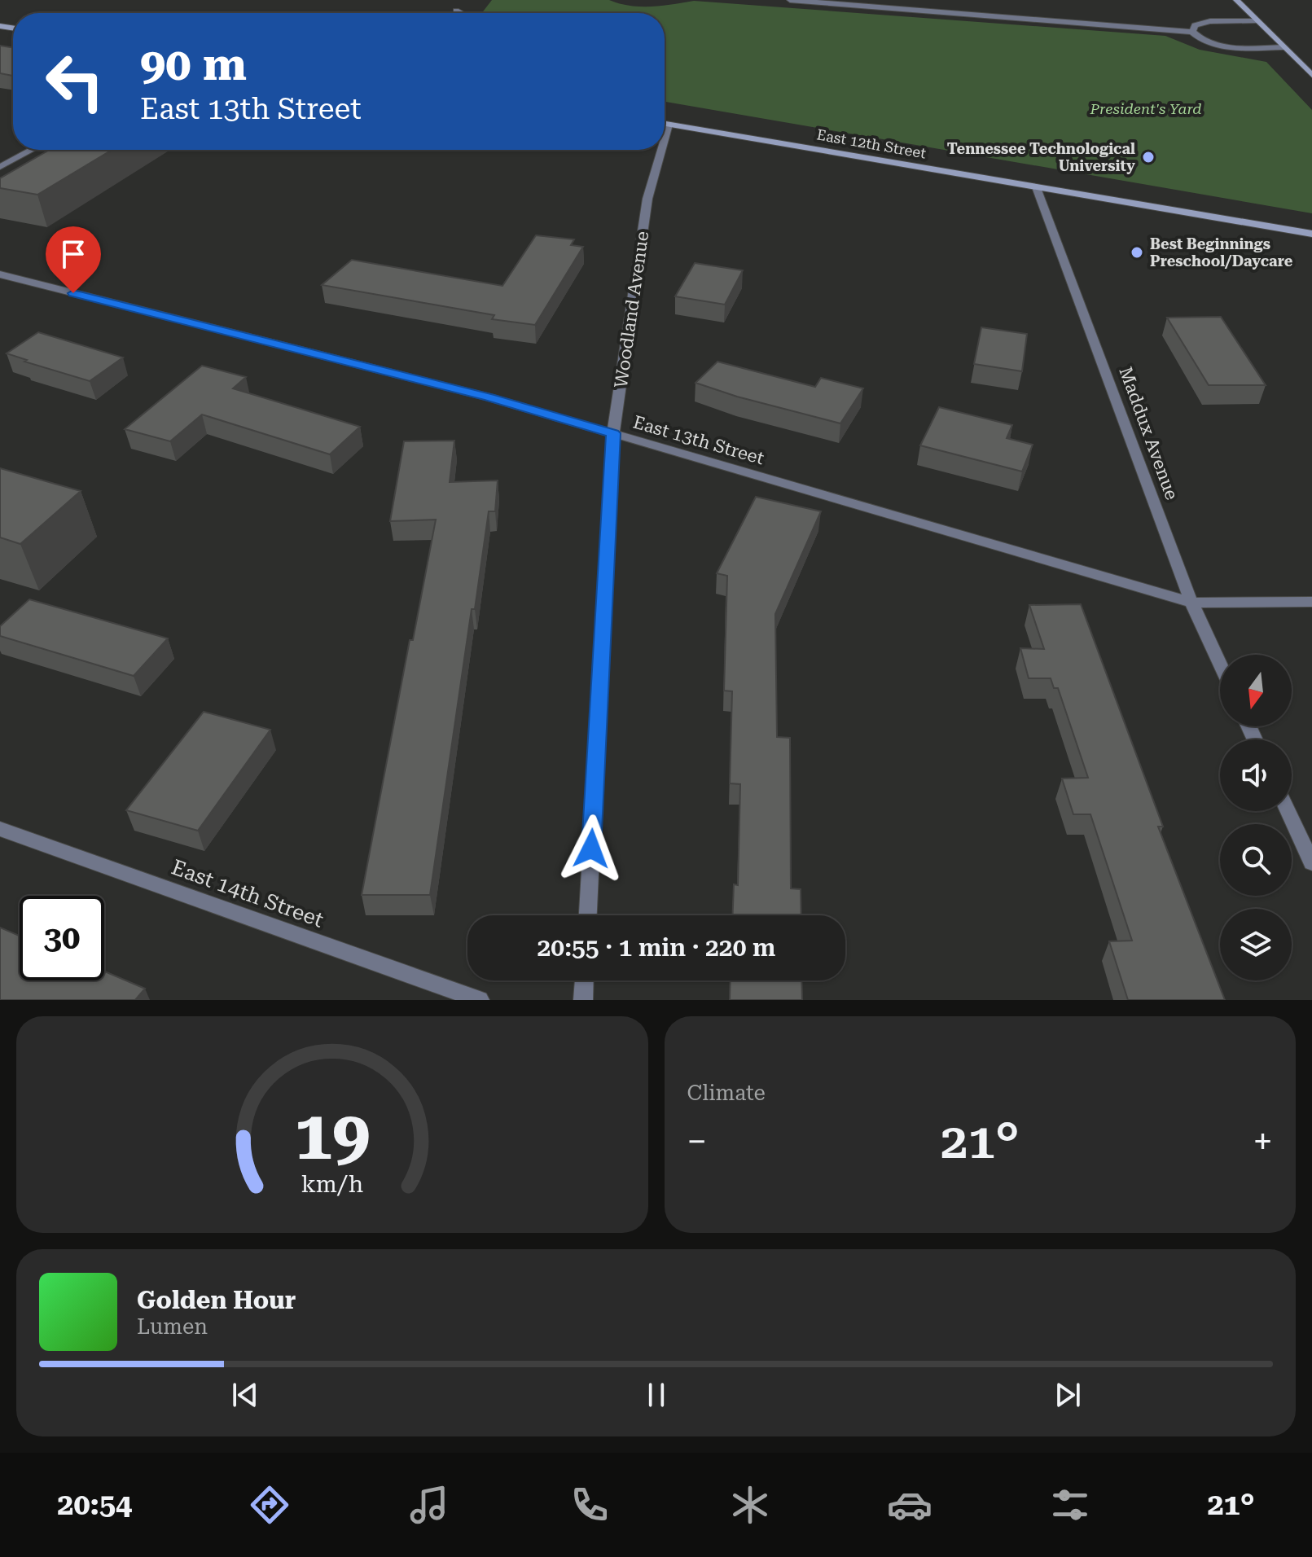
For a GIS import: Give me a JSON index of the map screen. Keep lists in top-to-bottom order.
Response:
{
  "streets": {
    "street": [
      "East 12th Street",
      "Woodland Avenue",
      "Maddux Avenue",
      "East 13th Street",
      "East 14th Street"
    ]
  },
  "crossings": [
    ["East 12th Street", "Maddux Avenue"],
    ["Woodland Avenue", "East 13th Street"],
    ["Maddux Avenue", "East 13th Street"]
  ],
  "parks": ["President's Yard"],
  "places": ["Tennessee Technological University", "Best Beginnings Preschool/Daycare"],
  "north": "bottom",
  "page": {
    "turn": ["90 m", "East 13th Street"],
    "limit": "30",
    "trip": "20:55 · 1 min · 220 m",
    "tile": "Climate",
    "heat": ["−", "21°", "+"],
    "song": ["Golden Hour", "Lumen"],
    "tabs": ["20:54", "21°"],
    "gauge": ["19", "km/h"]
  }
}
